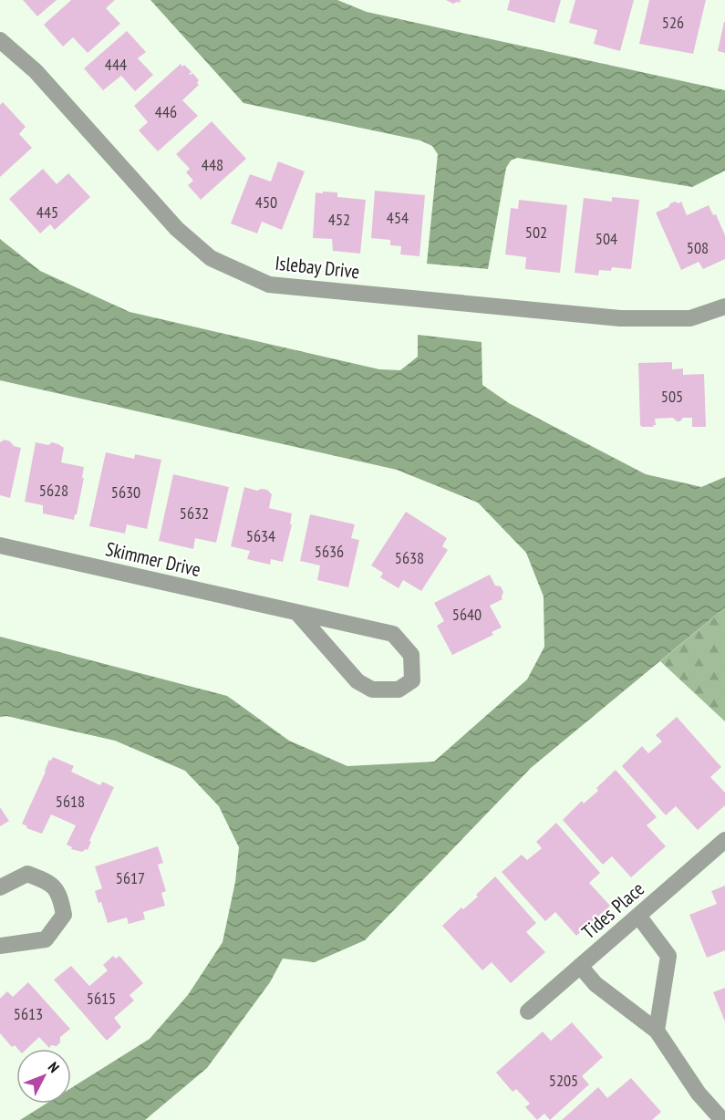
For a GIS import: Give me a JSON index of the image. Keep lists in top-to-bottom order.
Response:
{
  "streets": {
    "street": ["Islebay Drive", "Skimmer Drive", "Tides Place"]
  },
  "house_numbers": [
    "526",
    "444",
    "446",
    "448",
    "450",
    "445",
    "454",
    "452",
    "502",
    "504",
    "508",
    "505",
    "5628",
    "5630",
    "5632",
    "5634",
    "5636",
    "5638",
    "5640",
    "5618",
    "5617",
    "5615",
    "5613",
    "5205"
  ],
  "north": "top right"
}
